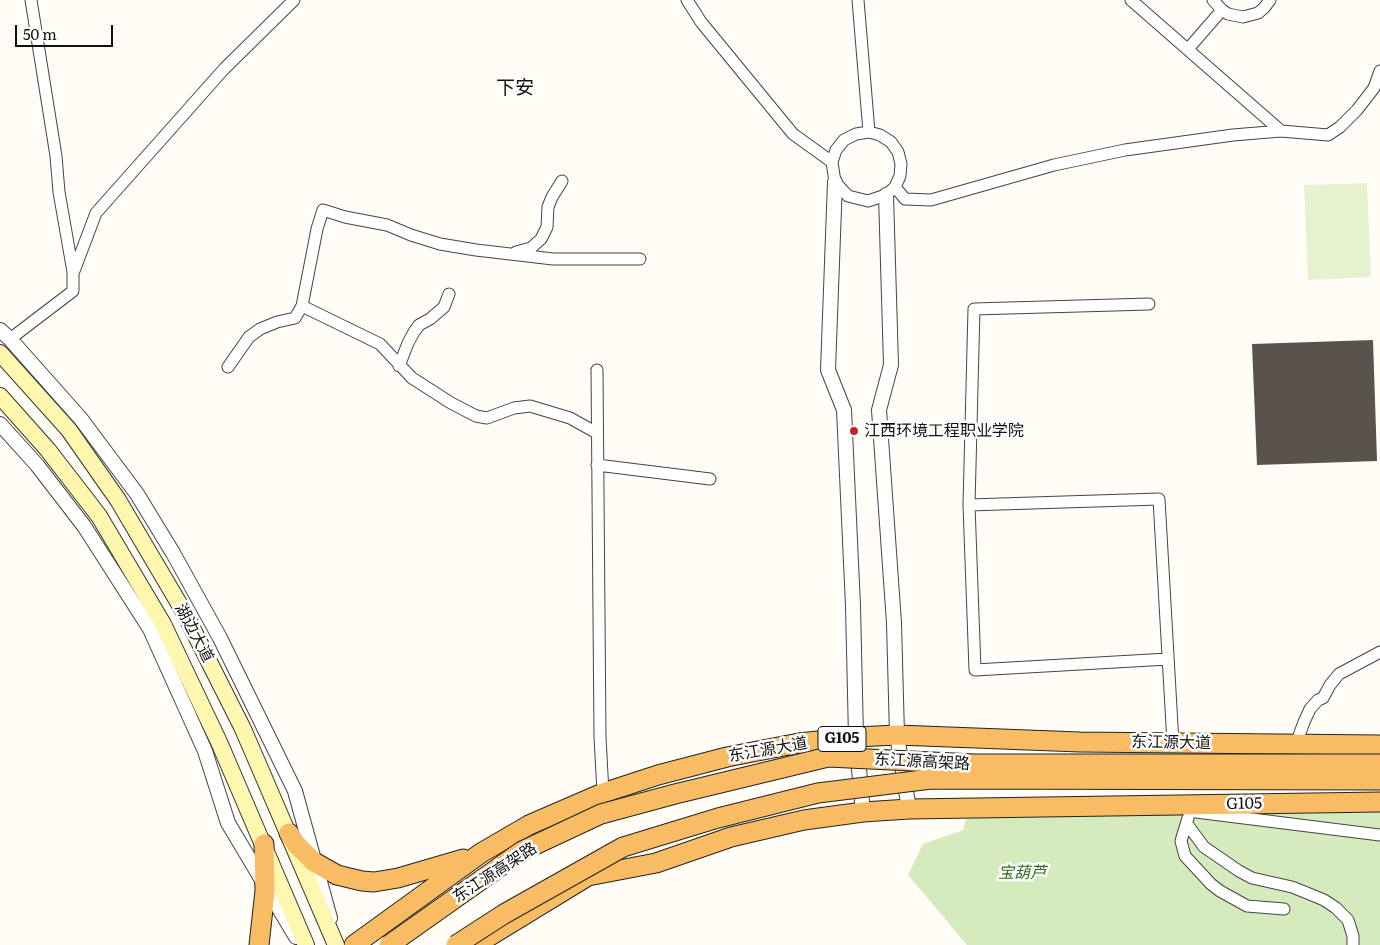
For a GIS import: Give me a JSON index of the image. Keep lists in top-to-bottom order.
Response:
{
  "streets": {
    "highway": ["G105", "东江源大道", "东江源高架路"],
    "main road": ["湖边大道"]
  },
  "districts": ["下安"],
  "parks": ["宝葫芦"],
  "places": ["江西环境工程职业学院"],
  "scale_bar": "50 m"
}
